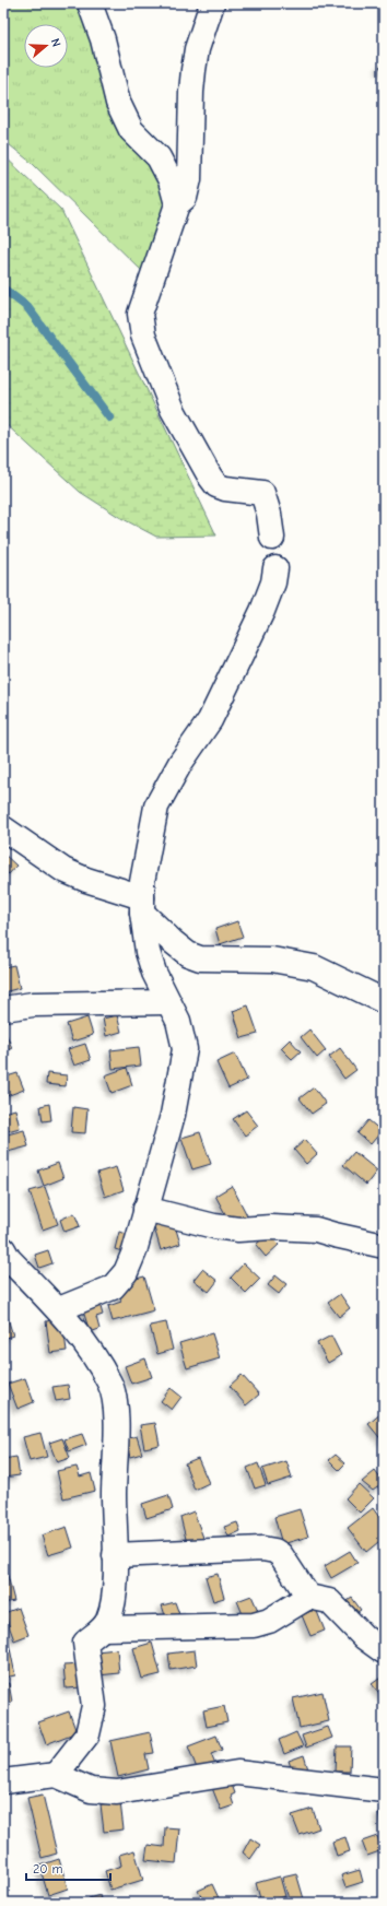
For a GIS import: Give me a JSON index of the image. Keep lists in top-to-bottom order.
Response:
{
  "scale_bar": "20 m",
  "north": "right"
}
